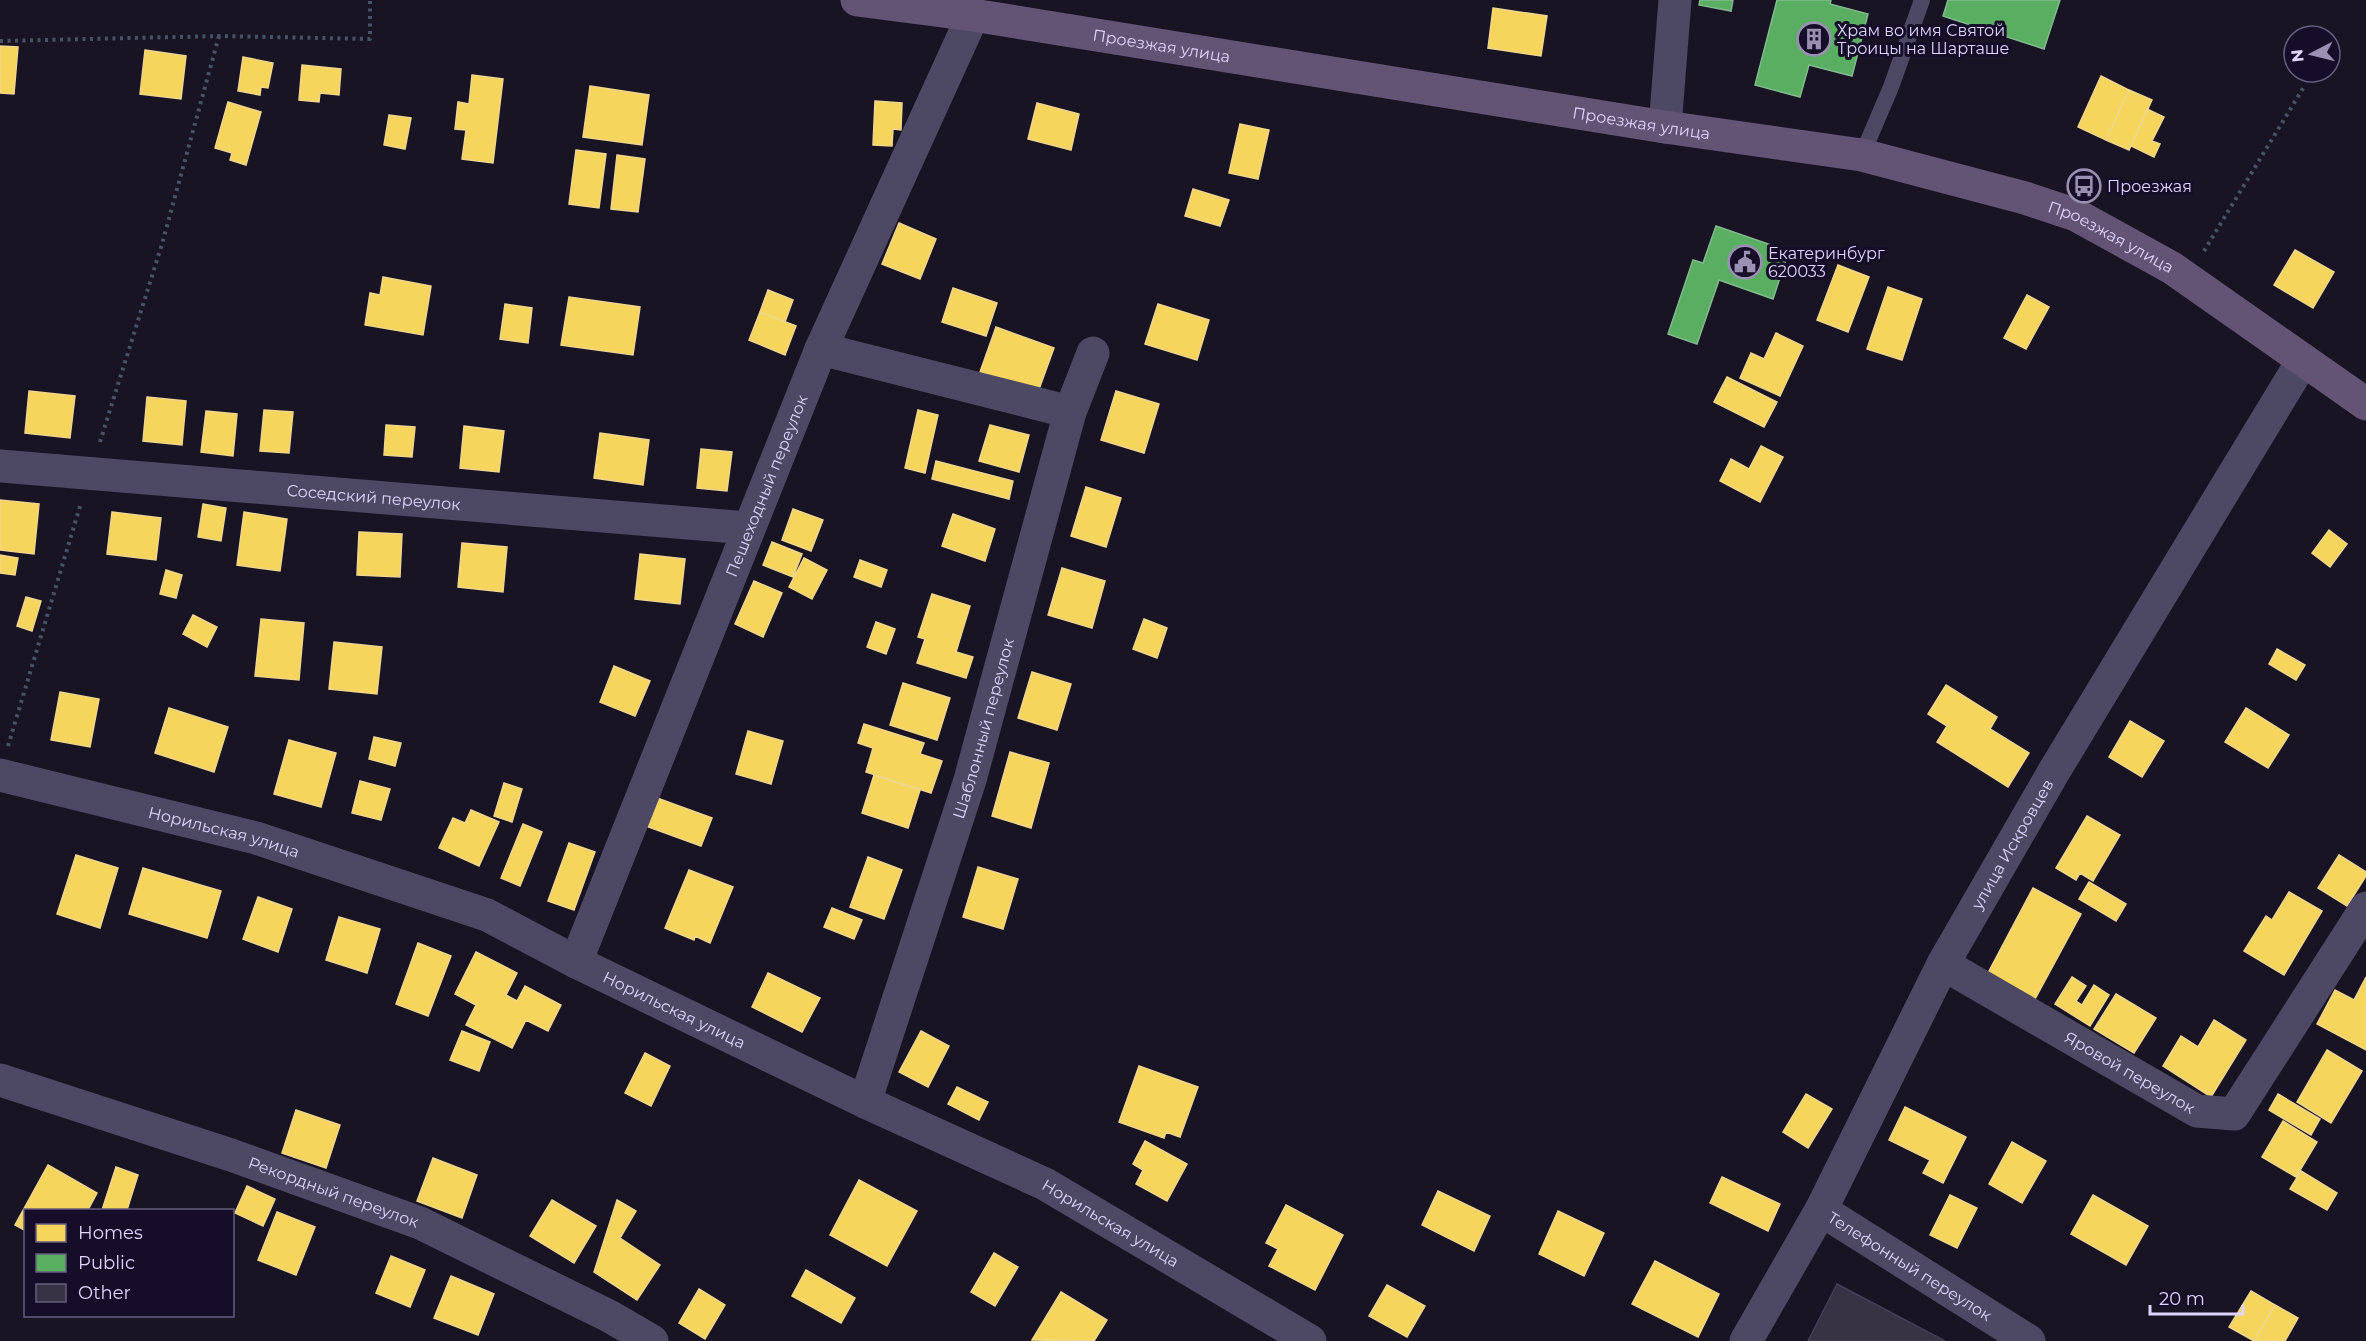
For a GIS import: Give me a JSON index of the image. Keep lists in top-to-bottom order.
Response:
{
  "streets": {
    "main road": ["Проезжая улица"],
    "street": [
      "Пешеходный переулок",
      "Соседский переулок",
      "Шаблонный переулок",
      "Норильская улица",
      "улица Искровцев",
      "Яровой переулок",
      "Рекордный переулок",
      "Телефонный переулок"
    ]
  },
  "crossings": [
    ["Проезжая улица", "Пешеходный переулок"],
    ["Проезжая улица", "улица Искровцев"],
    ["Пешеходный переулок", "Соседский переулок"],
    ["Пешеходный переулок", "Норильская улица"],
    ["Шаблонный переулок", "Норильская улица"],
    ["улица Искровцев", "Яровой переулок"],
    ["улица Искровцев", "Телефонный переулок"]
  ],
  "places": {
    "building": ["Храм во имя Святой Троицы на Шарташе"],
    "bus stop": ["Проезжая"],
    "public building": ["Екатеринбург 620033"]
  },
  "legend": ["Homes", "Public", "Other"],
  "scale_bar": "20 m",
  "north": "left"
}
